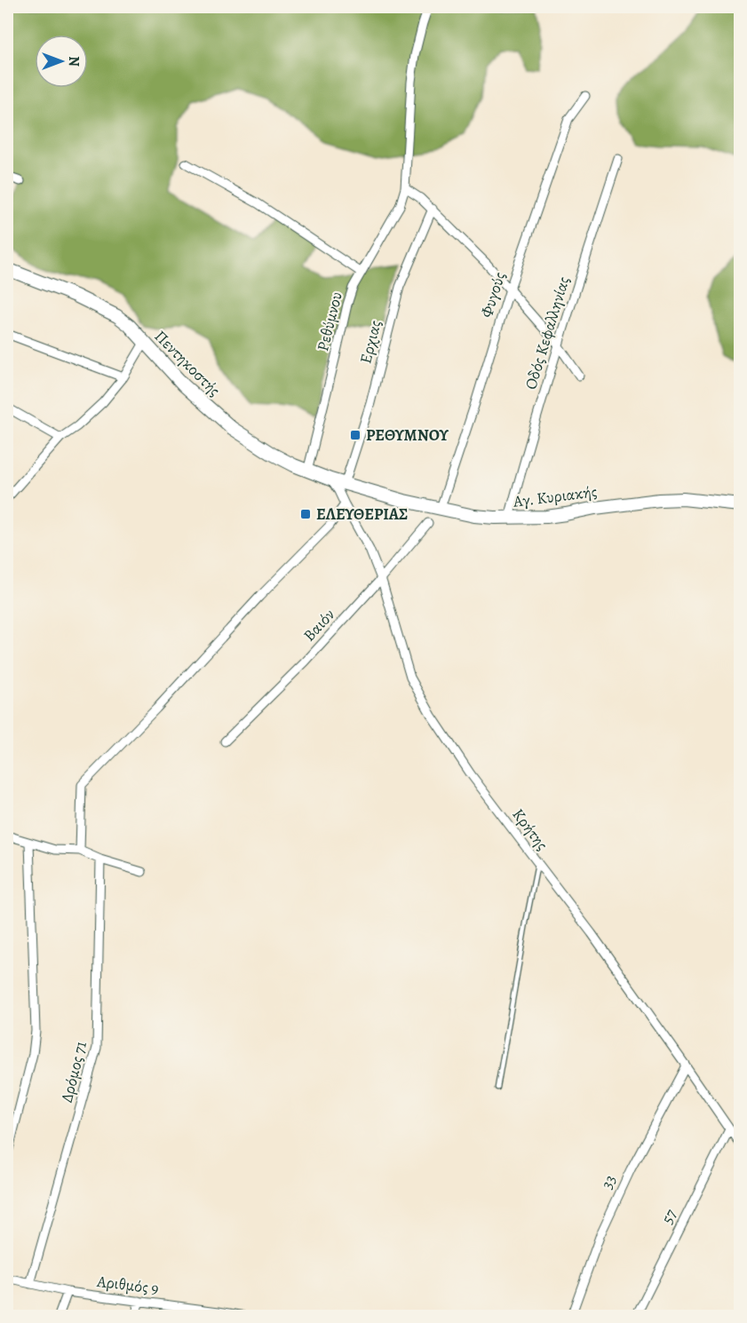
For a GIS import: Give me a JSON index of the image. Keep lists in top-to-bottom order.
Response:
{
  "streets": {
    "street": [
      "Φυγούς",
      "Ρεθύμνου",
      "Οδός Κεφαλληνίας",
      "Ερχιας",
      "Πεντηκοστής",
      "Αγ. Κυριακής",
      "Βαιόν",
      "Κρήτης",
      "Δρόμος 71",
      "33",
      "57",
      "Αριθμός 9"
    ]
  },
  "crossings": [
    ["Φυγούς", "Αγ. Κυριακής"],
    ["Ρεθύμνου", "Πεντηκοστής"],
    ["Οδός Κεφαλληνίας", "Αγ. Κυριακής"],
    ["Ερχιας", "Πεντηκοστής"],
    ["Ερχιας", "Αγ. Κυριακής"],
    ["Πεντηκοστής", "Αγ. Κυριακής"],
    ["Πεντηκοστής", "Κρήτης"],
    ["Βαιόν", "Κρήτης"],
    ["Κρήτης", "33"],
    ["Κρήτης", "57"],
    ["Δρόμος 71", "Αριθμός 9"]
  ],
  "places": {
    "transit": ["ΡΕΘΥΜΝΟΥ", "ΕΛΕΥΘΕΡΙΑΣ"]
  },
  "north": "right"
}
